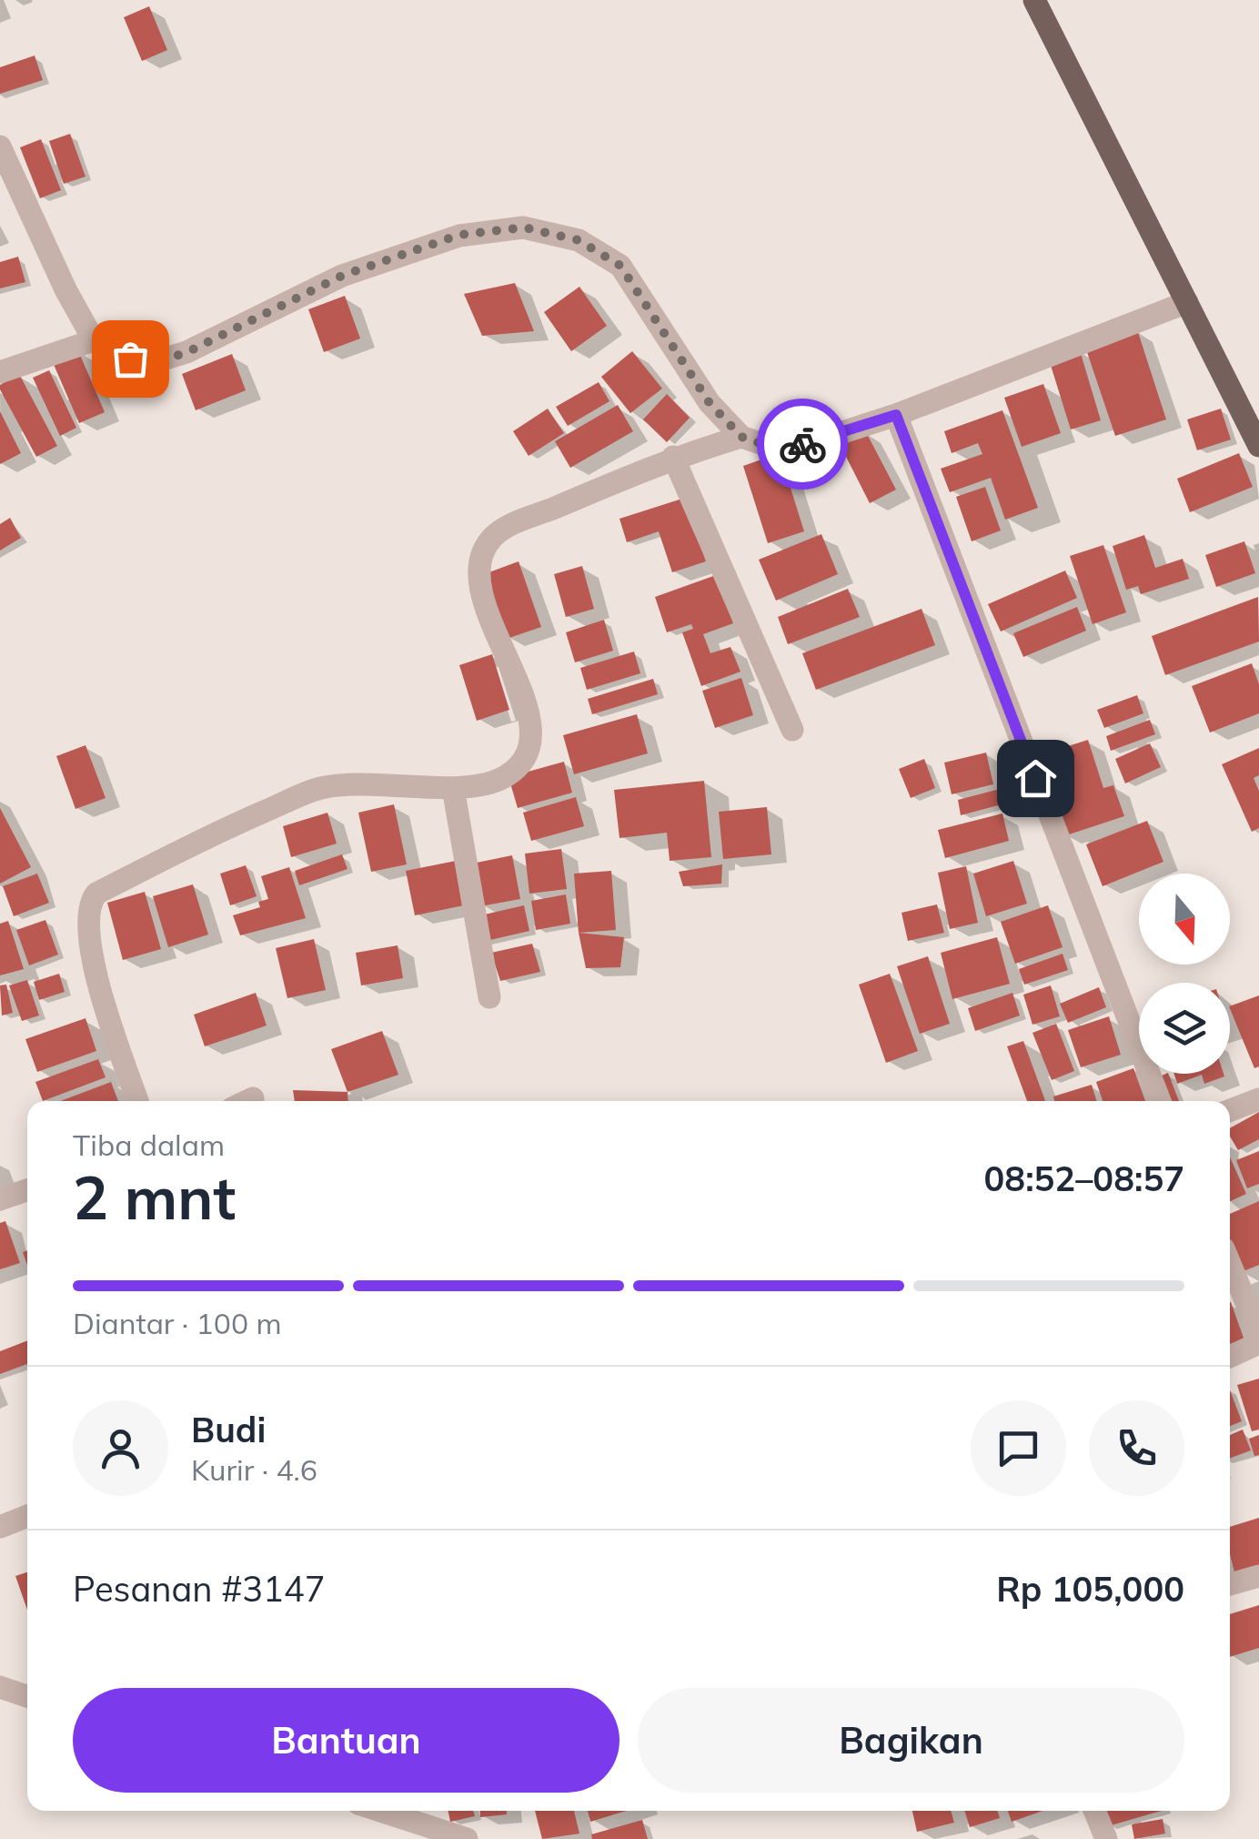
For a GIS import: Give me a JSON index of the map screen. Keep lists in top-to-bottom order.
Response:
{
  "north": "bottom",
  "page": {
    "heading": ["2 mnt", "Tiba dalam", "08:52–08:57"],
    "panel": [
      "Budi",
      "Kurir · 4.6",
      "Pesanan #3147",
      "Rp 105,000"
    ],
    "bar": "Diantar · 100 m",
    "buttons": ["Bantuan", "Bagikan"]
  }
}
